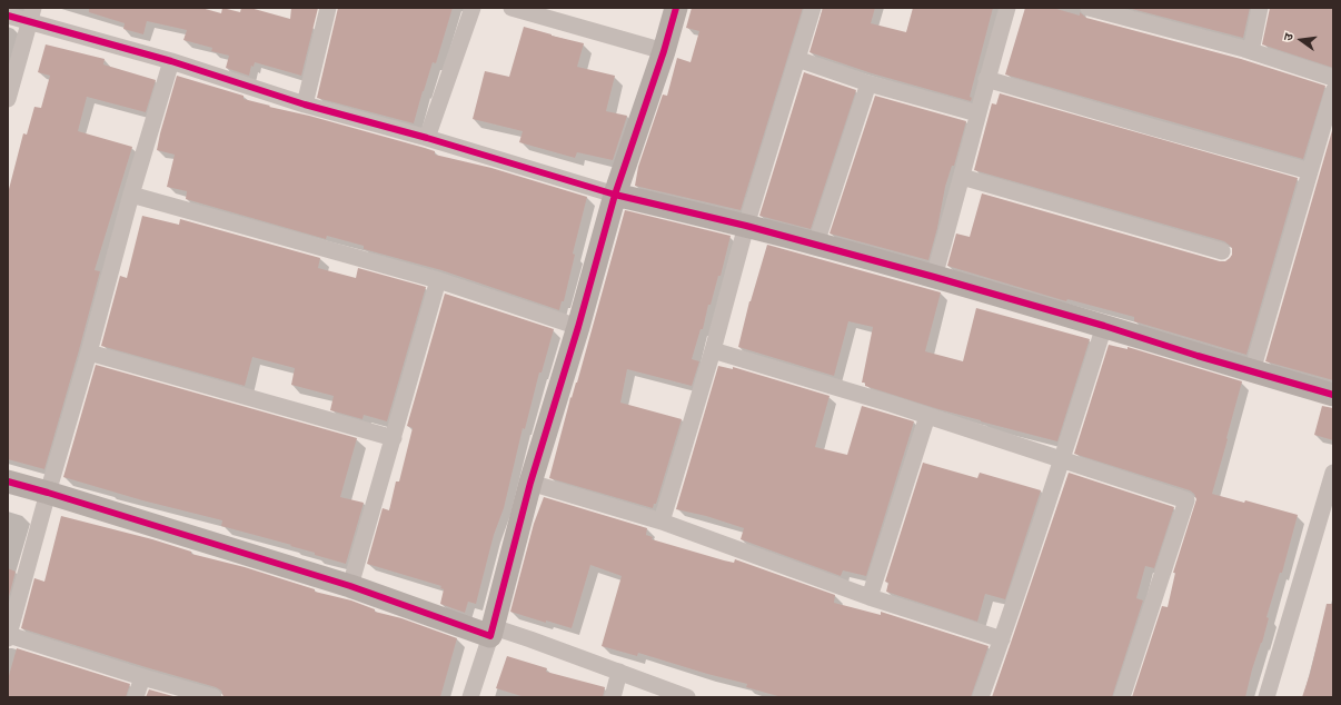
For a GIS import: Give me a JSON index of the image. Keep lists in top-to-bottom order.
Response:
{
  "north": "left"
}
